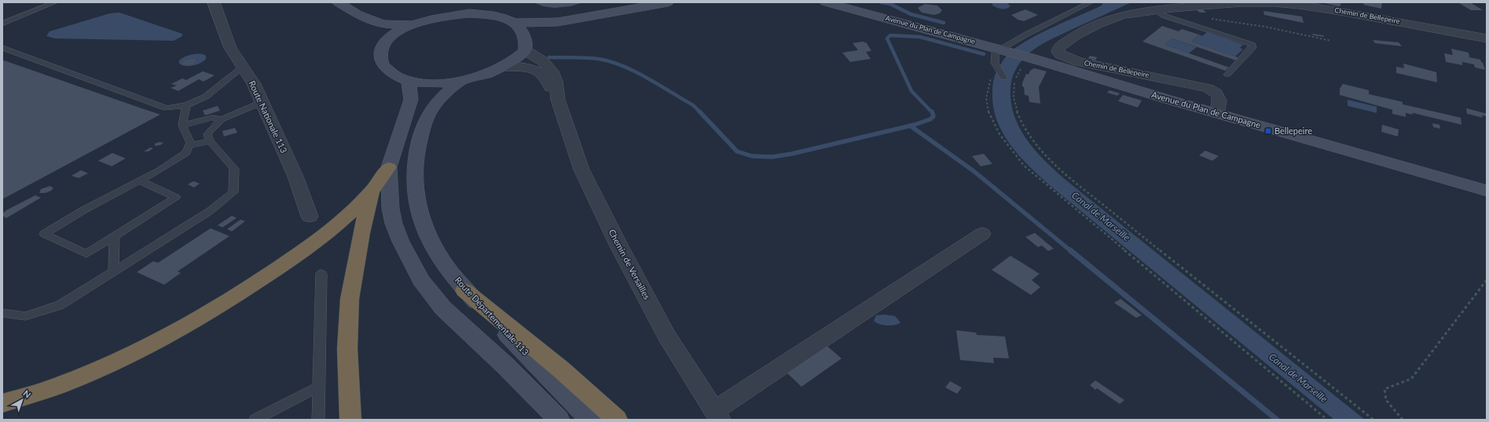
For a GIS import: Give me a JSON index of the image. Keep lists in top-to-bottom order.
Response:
{
  "streets": {
    "main road": ["Avenue du Plan de Campagne", "Route Départementale 113"],
    "street": ["Chemin de Bellepeire", "Route Nationale 113", "Chemin de Versailles"]
  },
  "crossings": [
    ["Chemin de Bellepeire", "Avenue du Plan de Campagne"],
    ["Chemin de Versailles", "Route Départementale 113"]
  ],
  "water": ["Canal de Marseille"],
  "places": {
    "transit": ["Bellepeire"]
  },
  "north": "top right"
}
